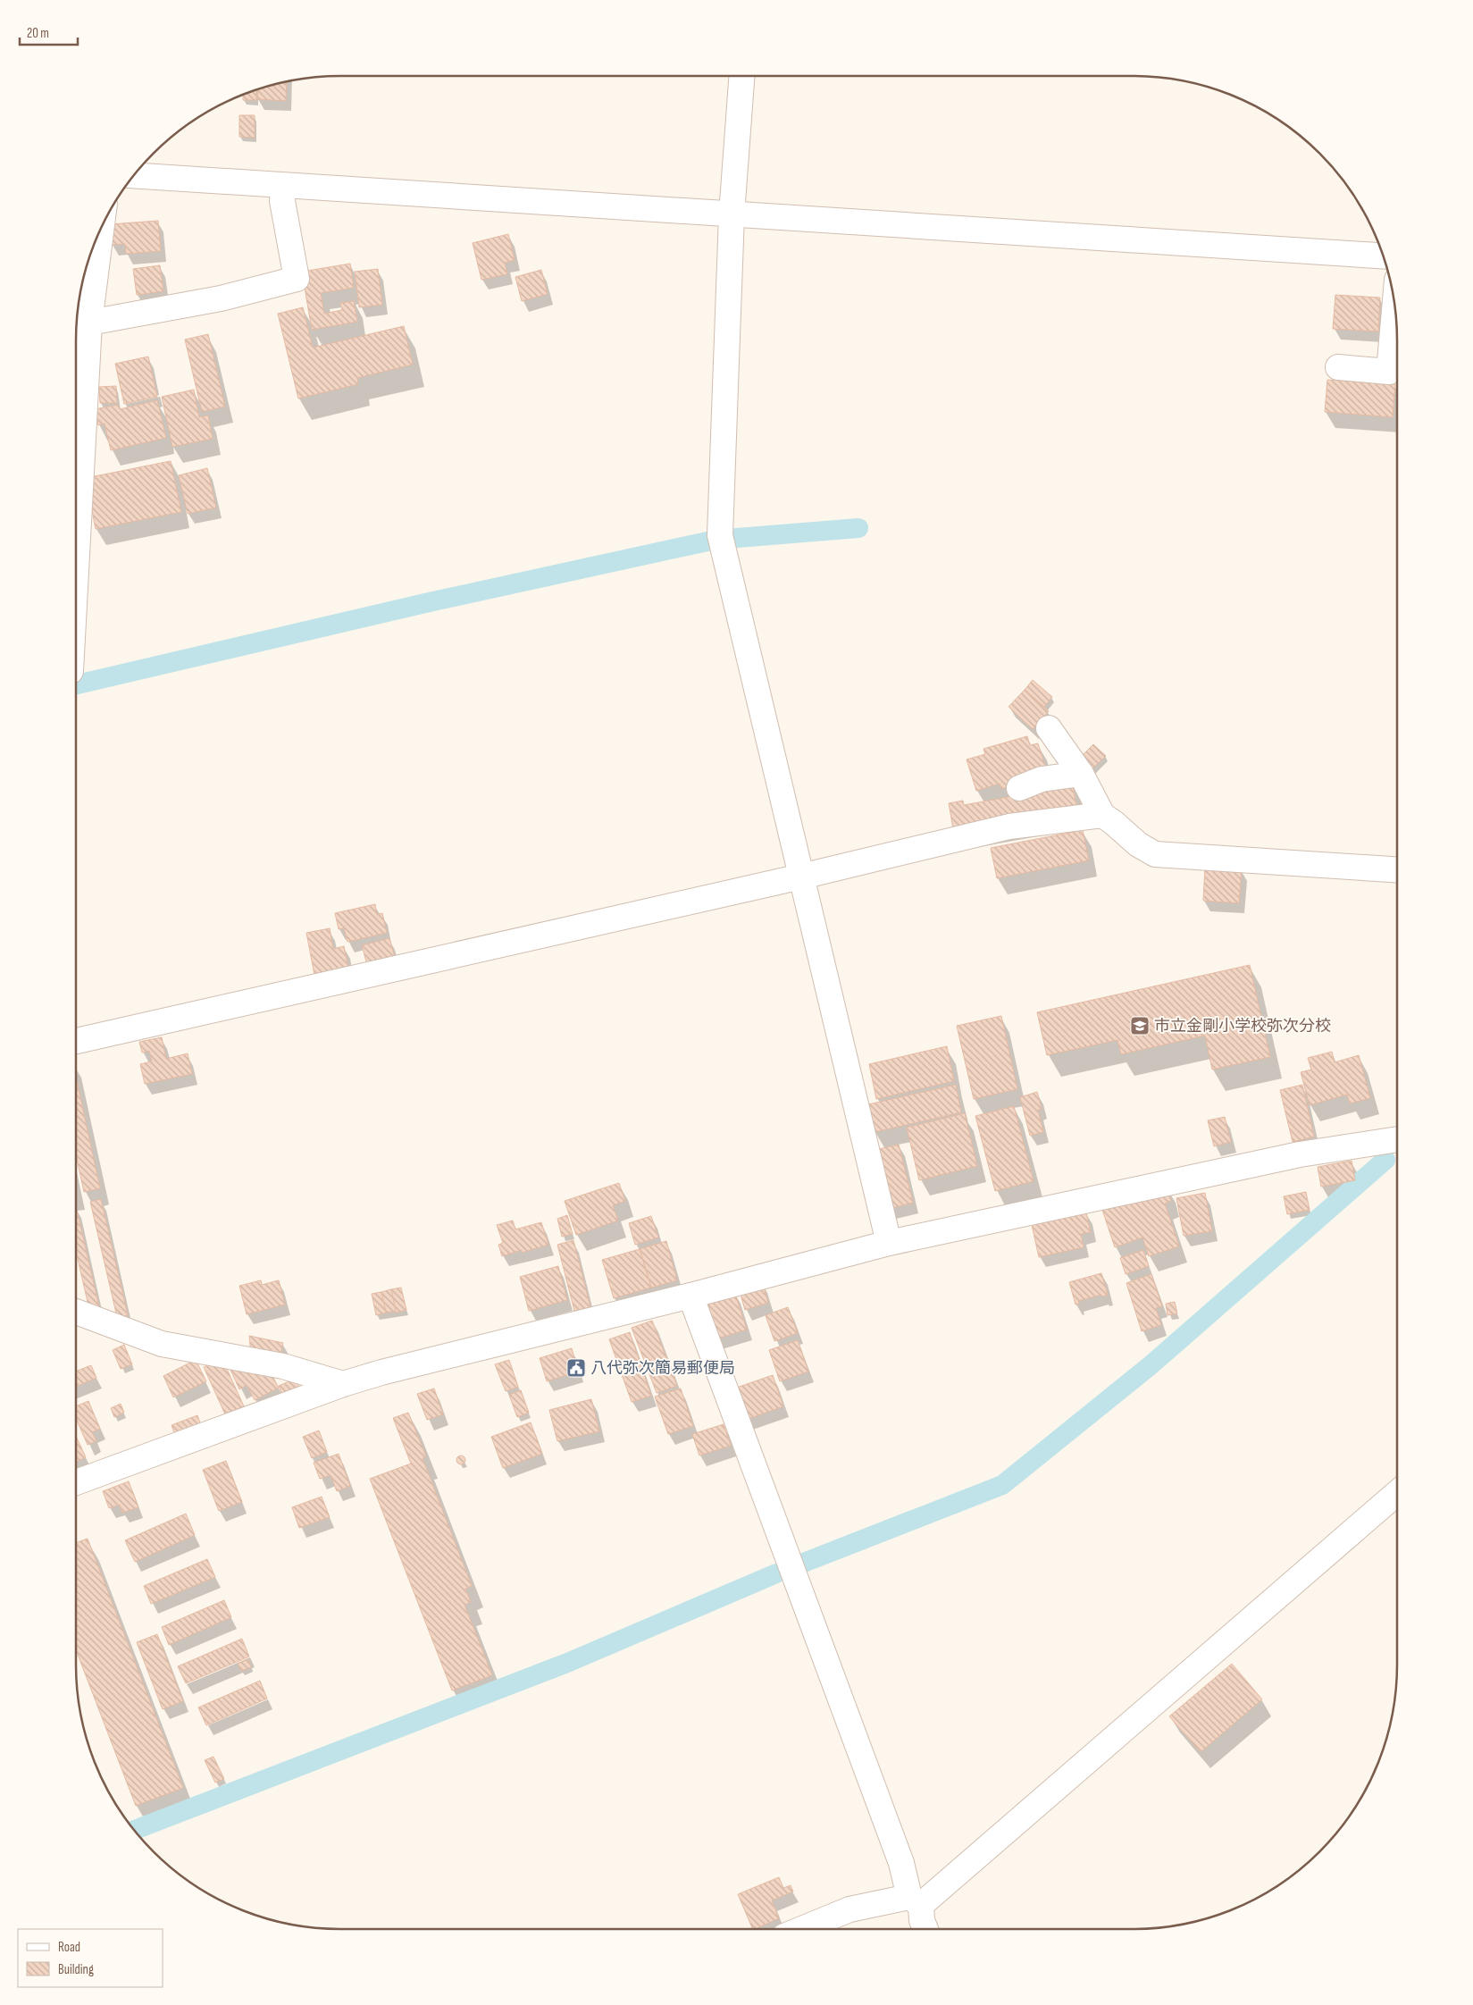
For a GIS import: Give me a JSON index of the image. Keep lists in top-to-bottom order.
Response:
{
  "places": {
    "school or university": ["市立金剛小学校弥次分校"],
    "public building": ["八代弥次簡易郵便局"]
  },
  "legend": ["Road", "Building"],
  "scale_bar": "20 m"
}
